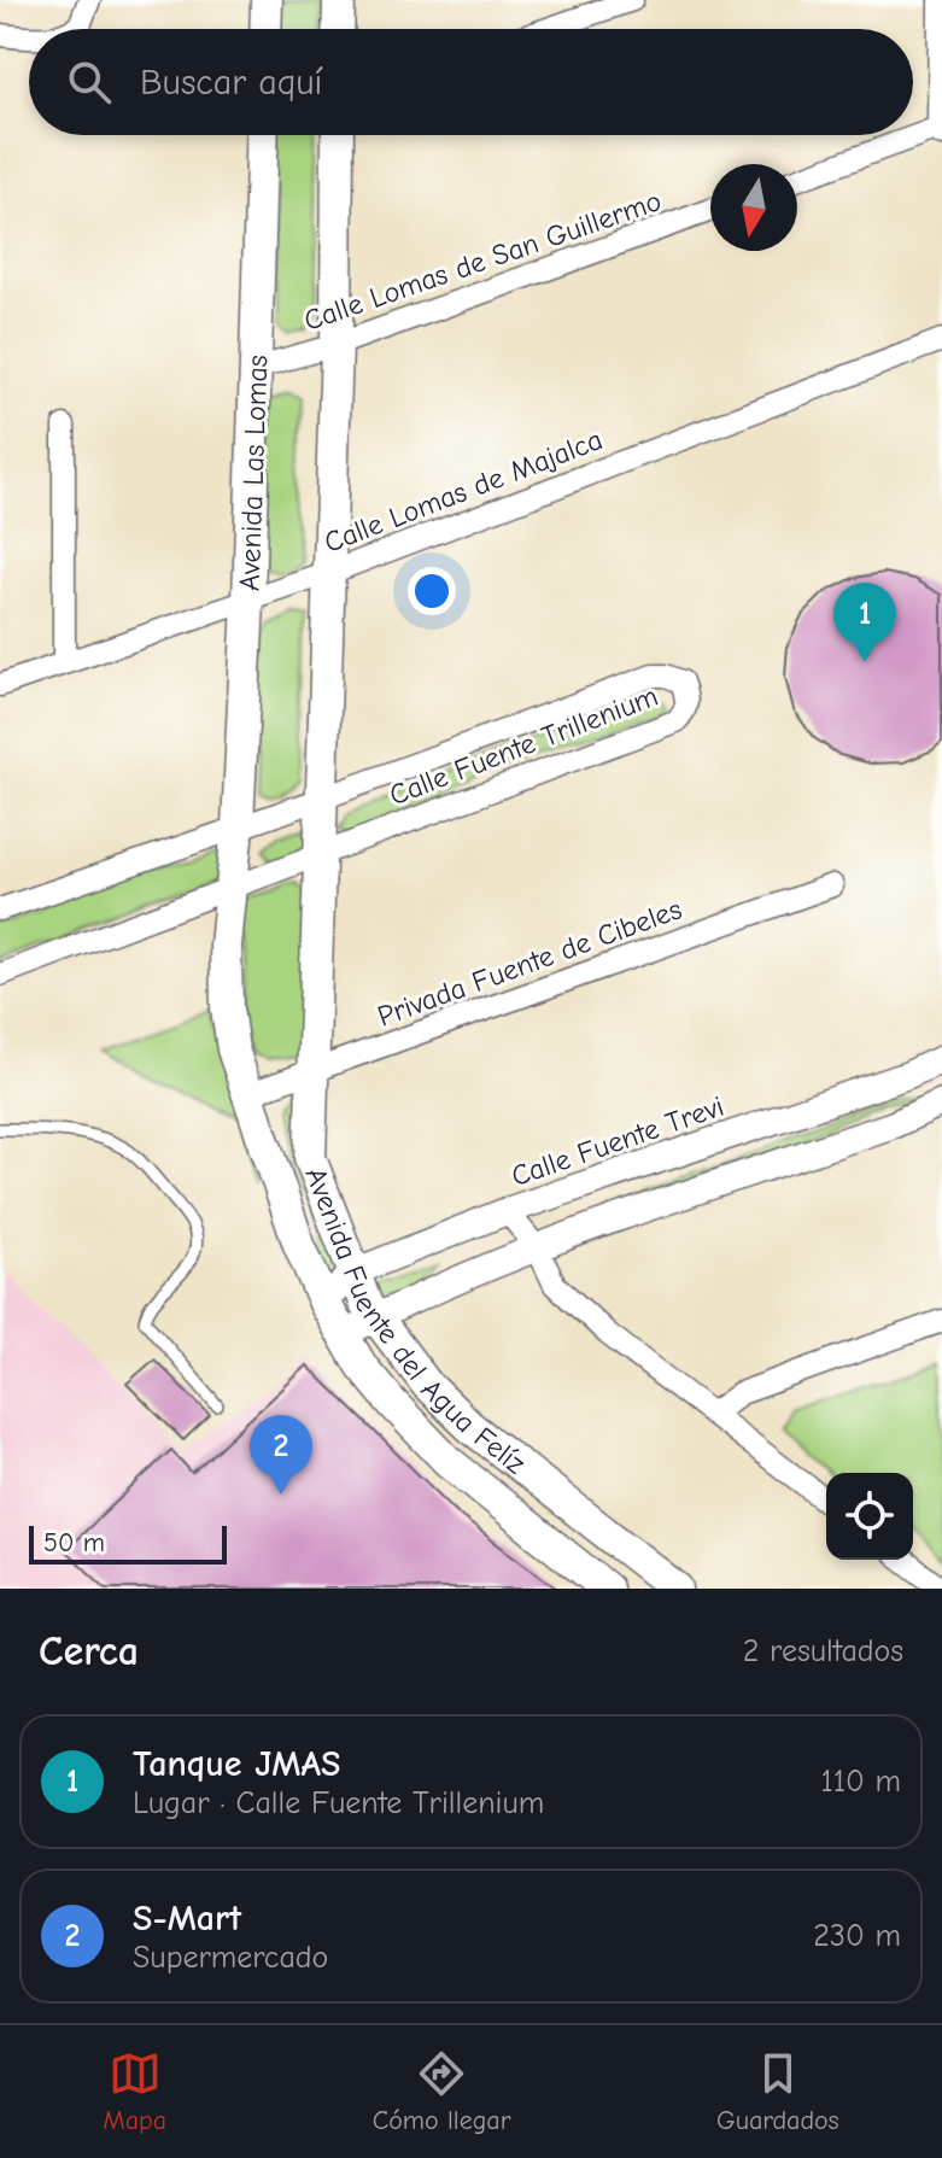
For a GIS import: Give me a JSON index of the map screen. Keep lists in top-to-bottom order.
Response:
{
  "streets": {
    "main road": ["Avenida Las Lomas", "Avenida Fuente del Agua Felíz"],
    "street": [
      "Calle Lomas de San Guillermo",
      "Calle Lomas de Majalca",
      "Calle Fuente Trillenium",
      "Privada Fuente de Cibeles",
      "Calle Fuente Trevi"
    ]
  },
  "crossings": [
    ["Calle Lomas de San Guillermo", "Avenida Las Lomas"],
    ["Avenida Las Lomas", "Calle Lomas de Majalca"],
    ["Avenida Las Lomas", "Calle Fuente Trillenium"],
    ["Avenida Las Lomas", "Avenida Fuente del Agua Felíz"],
    ["Calle Fuente Trillenium", "Avenida Fuente del Agua Felíz"],
    ["Privada Fuente de Cibeles", "Avenida Fuente del Agua Felíz"],
    ["Calle Fuente Trevi", "Avenida Fuente del Agua Felíz"]
  ],
  "scale_bar": "50 m",
  "north": "bottom",
  "page": {
    "search": "Buscar aquí",
    "pins": ["1", "2"],
    "scale": "50 m",
    "heading": ["Cerca", "2 resultados"],
    "list": [
      {
        "mark": "1",
        "name": "Tanque JMAS",
        "note": "Lugar · Calle Fuente Trillenium",
        "value": "110 m"
      },
      {
        "mark": "2",
        "name": "S-Mart",
        "note": "Supermercado",
        "value": "230 m"
      }
    ],
    "nav": ["Mapa", "Cómo llegar", "Guardados"]
  }
}
